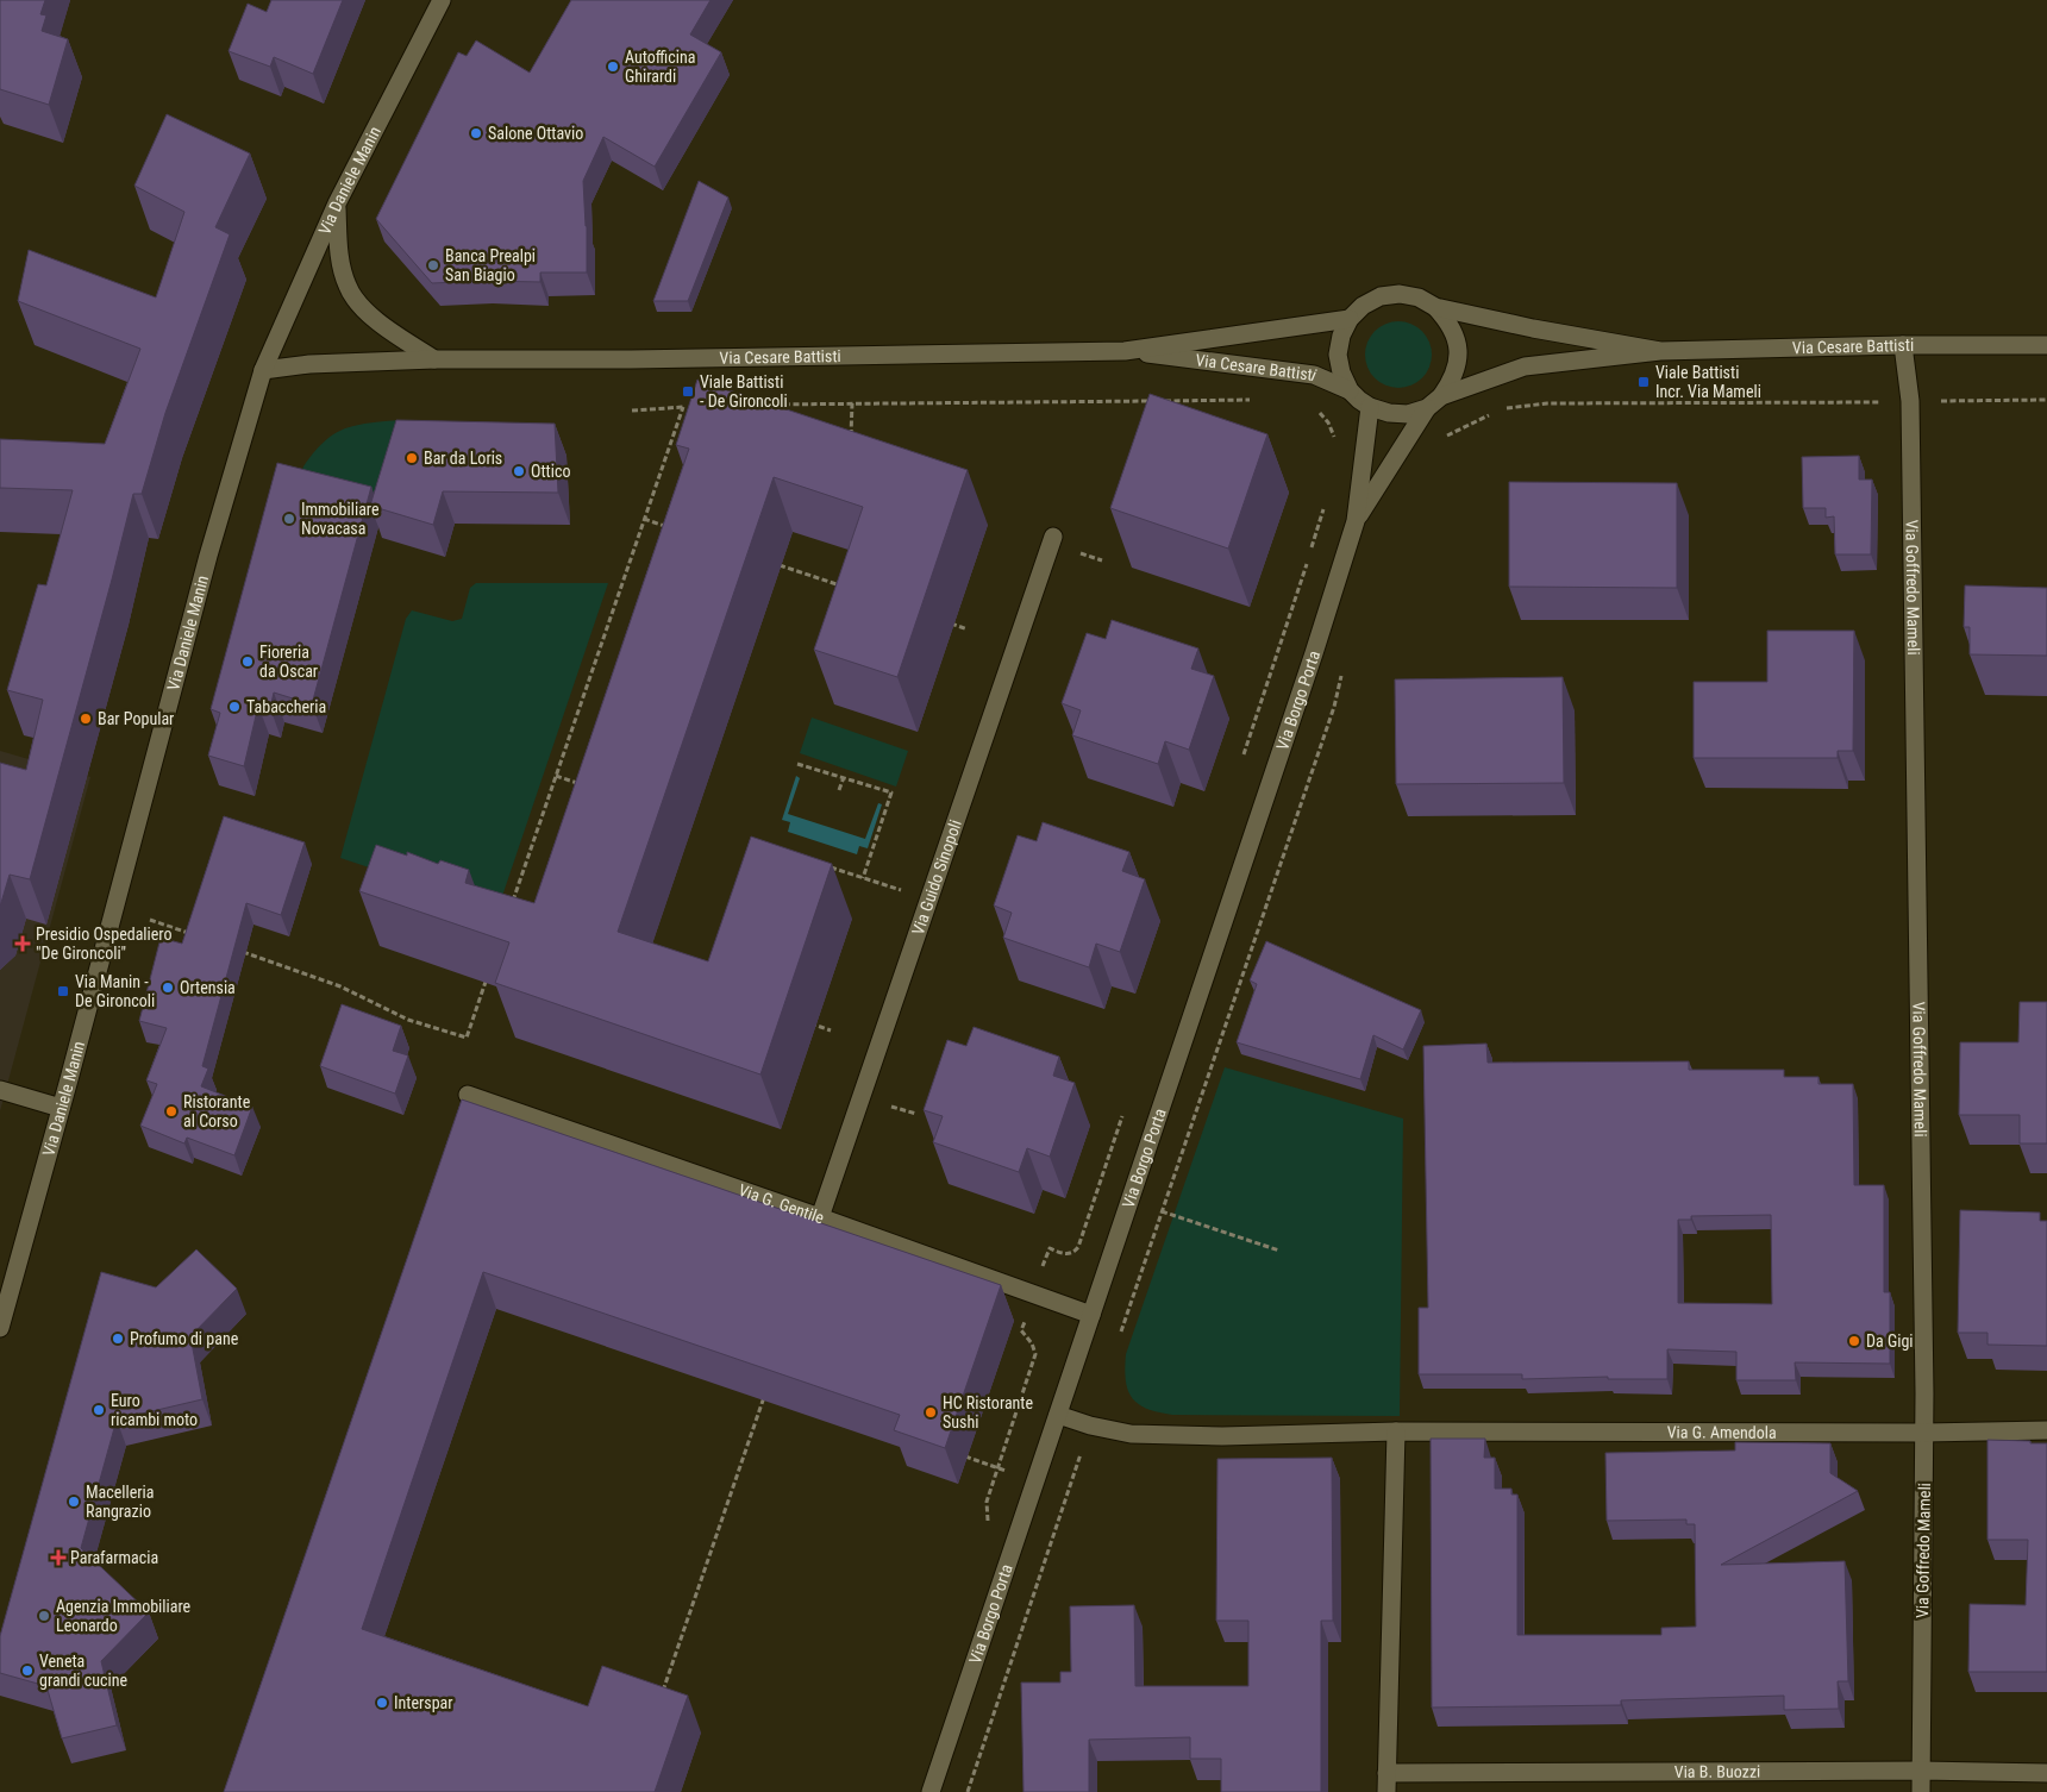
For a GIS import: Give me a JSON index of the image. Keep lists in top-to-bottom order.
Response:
{
  "streets": {
    "street": [
      "Via Daniele Manin",
      "Via Cesare Battisti",
      "Via Goffredo Mameli",
      "Via Borgo Porta",
      "Via Guido Sinopoli",
      "Via G. Gentile",
      "Via G. Amendola",
      "Via B. Buozzi"
    ]
  },
  "crossings": [
    ["Via Daniele Manin", "Via Cesare Battisti"],
    ["Via Cesare Battisti", "Via Goffredo Mameli"],
    ["Via Cesare Battisti", "Via Borgo Porta"],
    ["Via Goffredo Mameli", "Via G. Amendola"],
    ["Via Goffredo Mameli", "Via B. Buozzi"],
    ["Via Borgo Porta", "Via G. Gentile"],
    ["Via Borgo Porta", "Via G. Amendola"],
    ["Via Guido Sinopoli", "Via G. Gentile"]
  ],
  "places": {
    "other": [
      "Autofficina Ghirardi",
      "Salone Ottavio",
      "Banca Prealpi San Biagio",
      "Bar da Loris",
      "Ottico",
      "Immobiliare Novacasa",
      "Fioreria da Oscar",
      "Tabaccheria",
      "Bar Popular",
      "Ortensia",
      "Ristorante al Corso",
      "Profumo di pane",
      "Da Gigi",
      "Euro ricambi moto",
      "HC Ristorante Sushi",
      "Macelleria Rangrazio",
      "Agenzia Immobiliare Leonardo",
      "Veneta grandi cucine",
      "Interspar"
    ],
    "transit": ["Viale Battisti Incr. Via Mameli", "Viale Battisti - De Gironcoli", "Via Manin - De Gironcoli"],
    "health": ["Presidio Ospedaliero \"De Gironcoli\"", "Parafarmacia"]
  }
}
